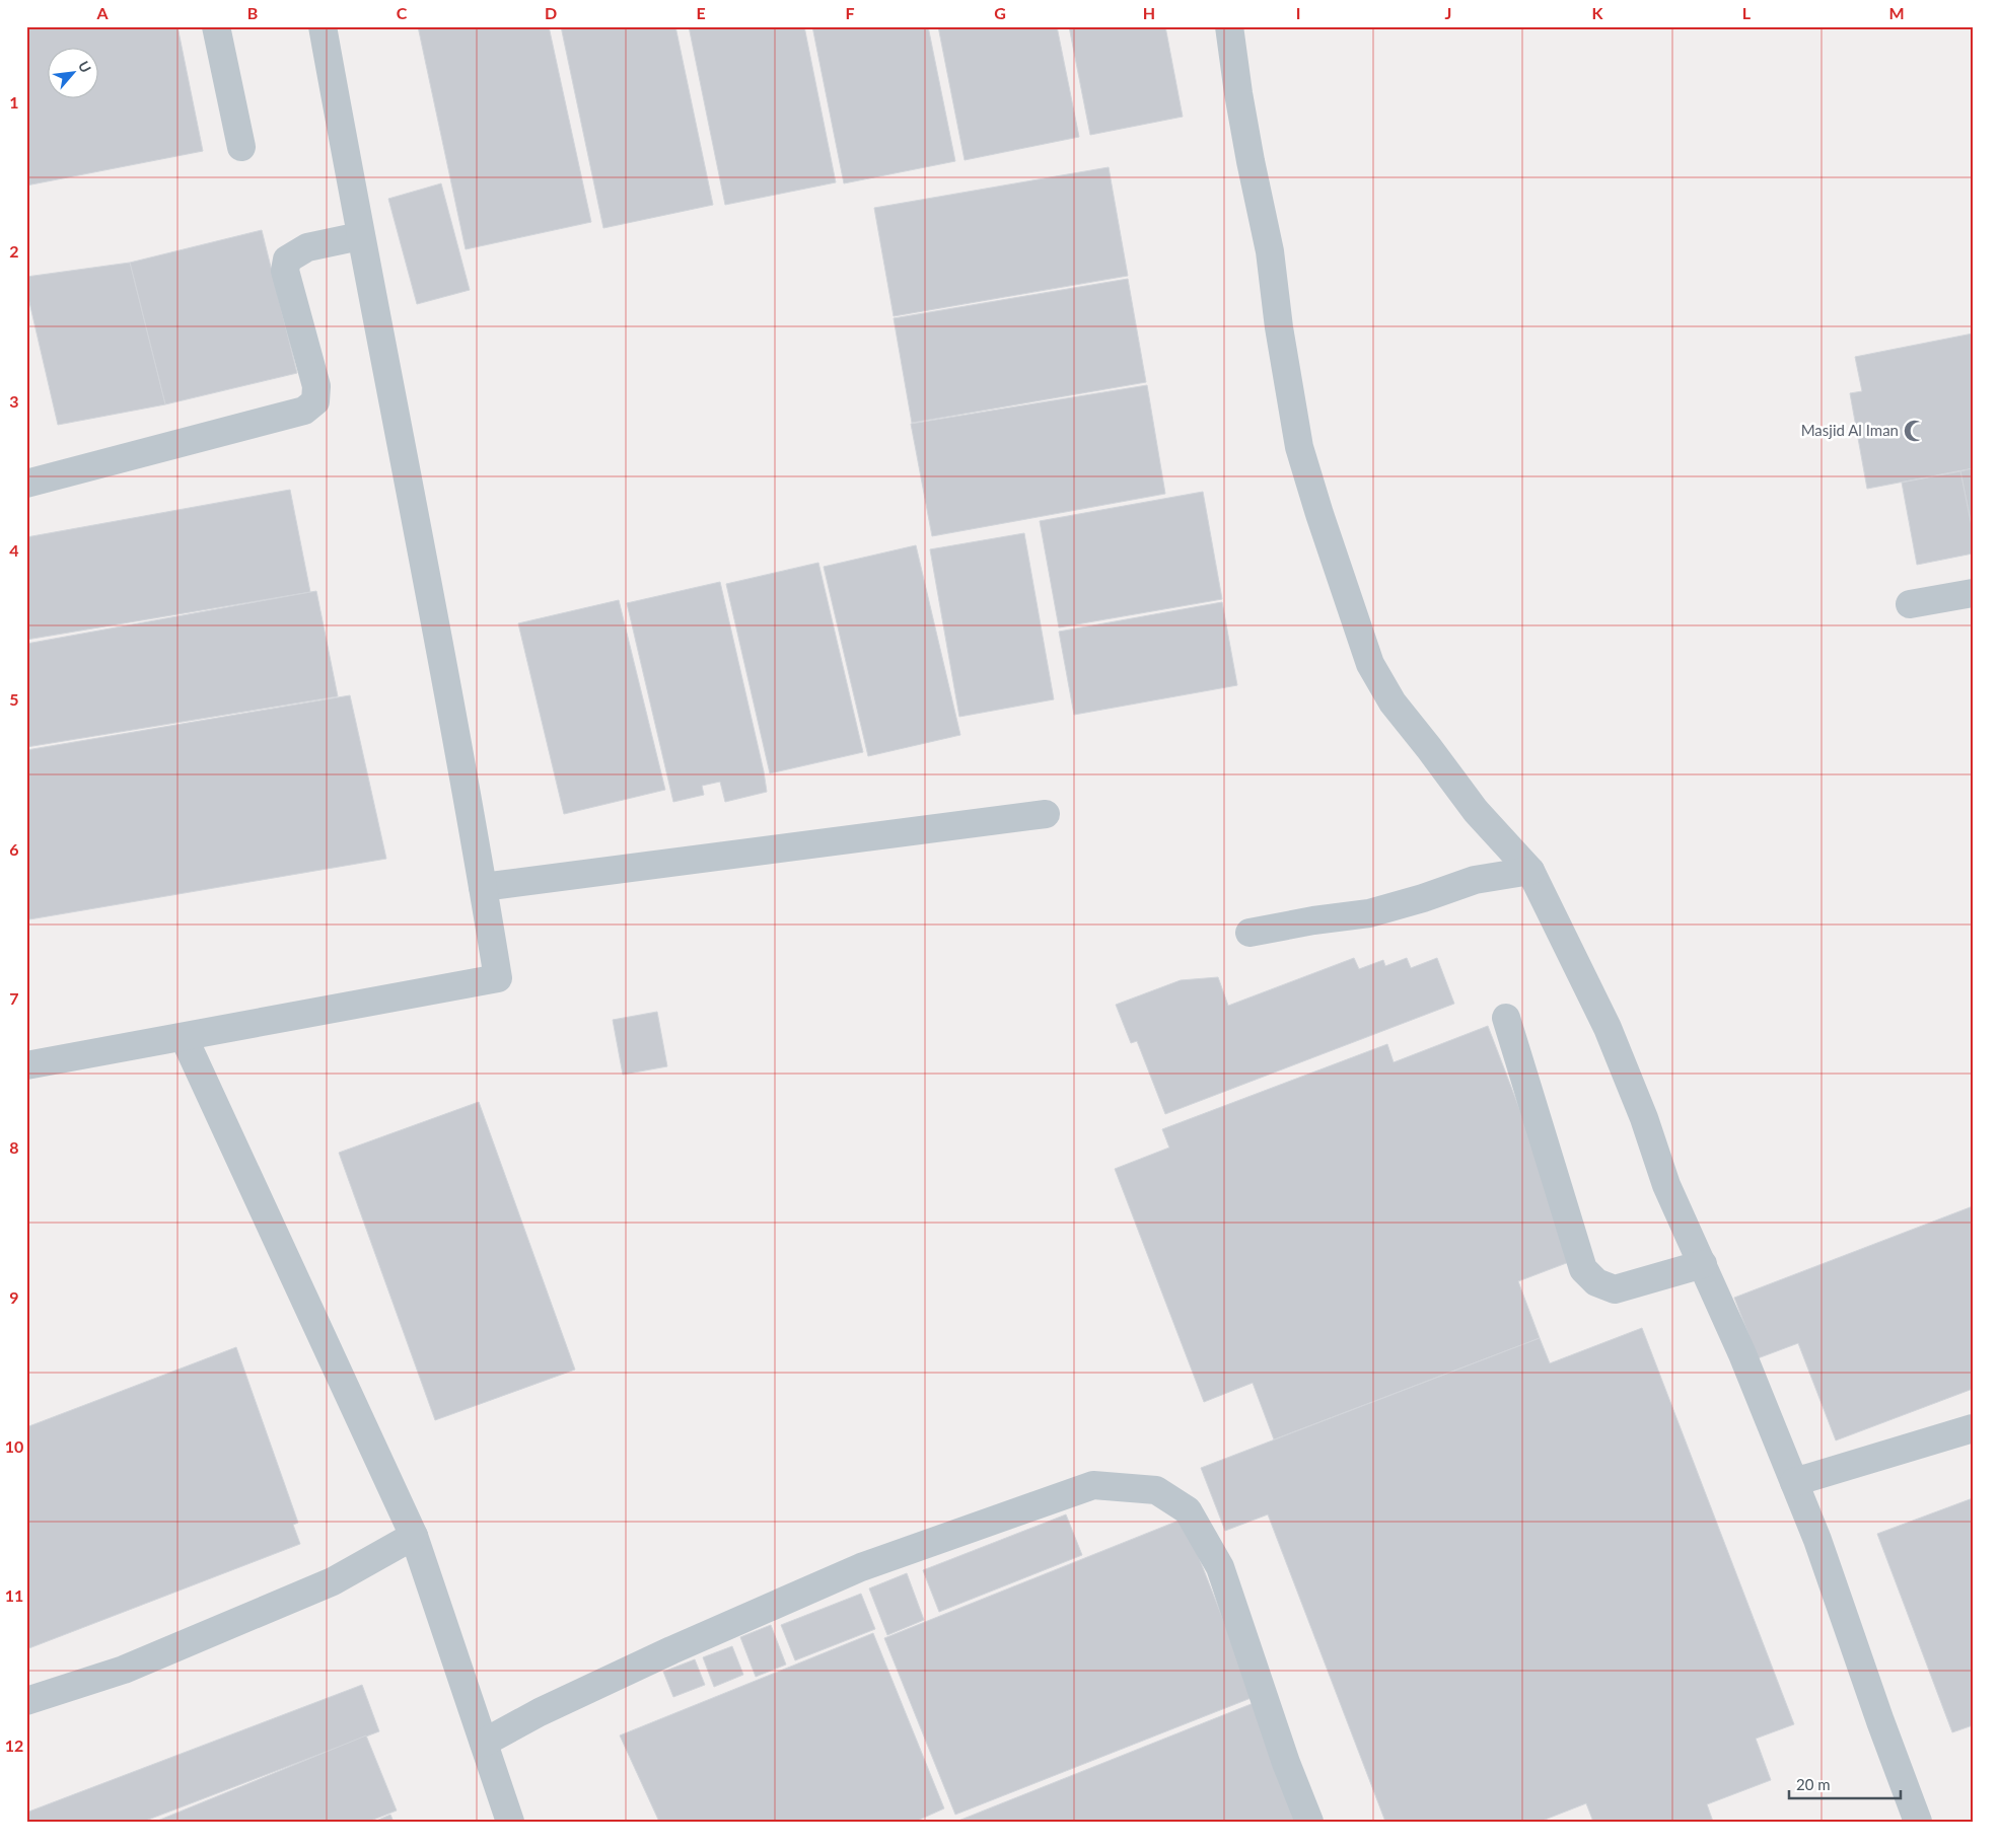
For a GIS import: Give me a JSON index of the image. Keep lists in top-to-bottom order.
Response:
{
  "places": {
    "mosque": ["Masjid Al Iman"]
  },
  "scale_bar": "20 m",
  "north": "top right",
  "grid": {
    "columns": [
      "A",
      "B",
      "C",
      "D",
      "E",
      "F",
      "G",
      "H",
      "I",
      "J",
      "K",
      "L",
      "M"
    ],
    "rows": [
      "1",
      "2",
      "3",
      "4",
      "5",
      "6",
      "7",
      "8",
      "9",
      "10",
      "11",
      "12"
    ]
  }
}
